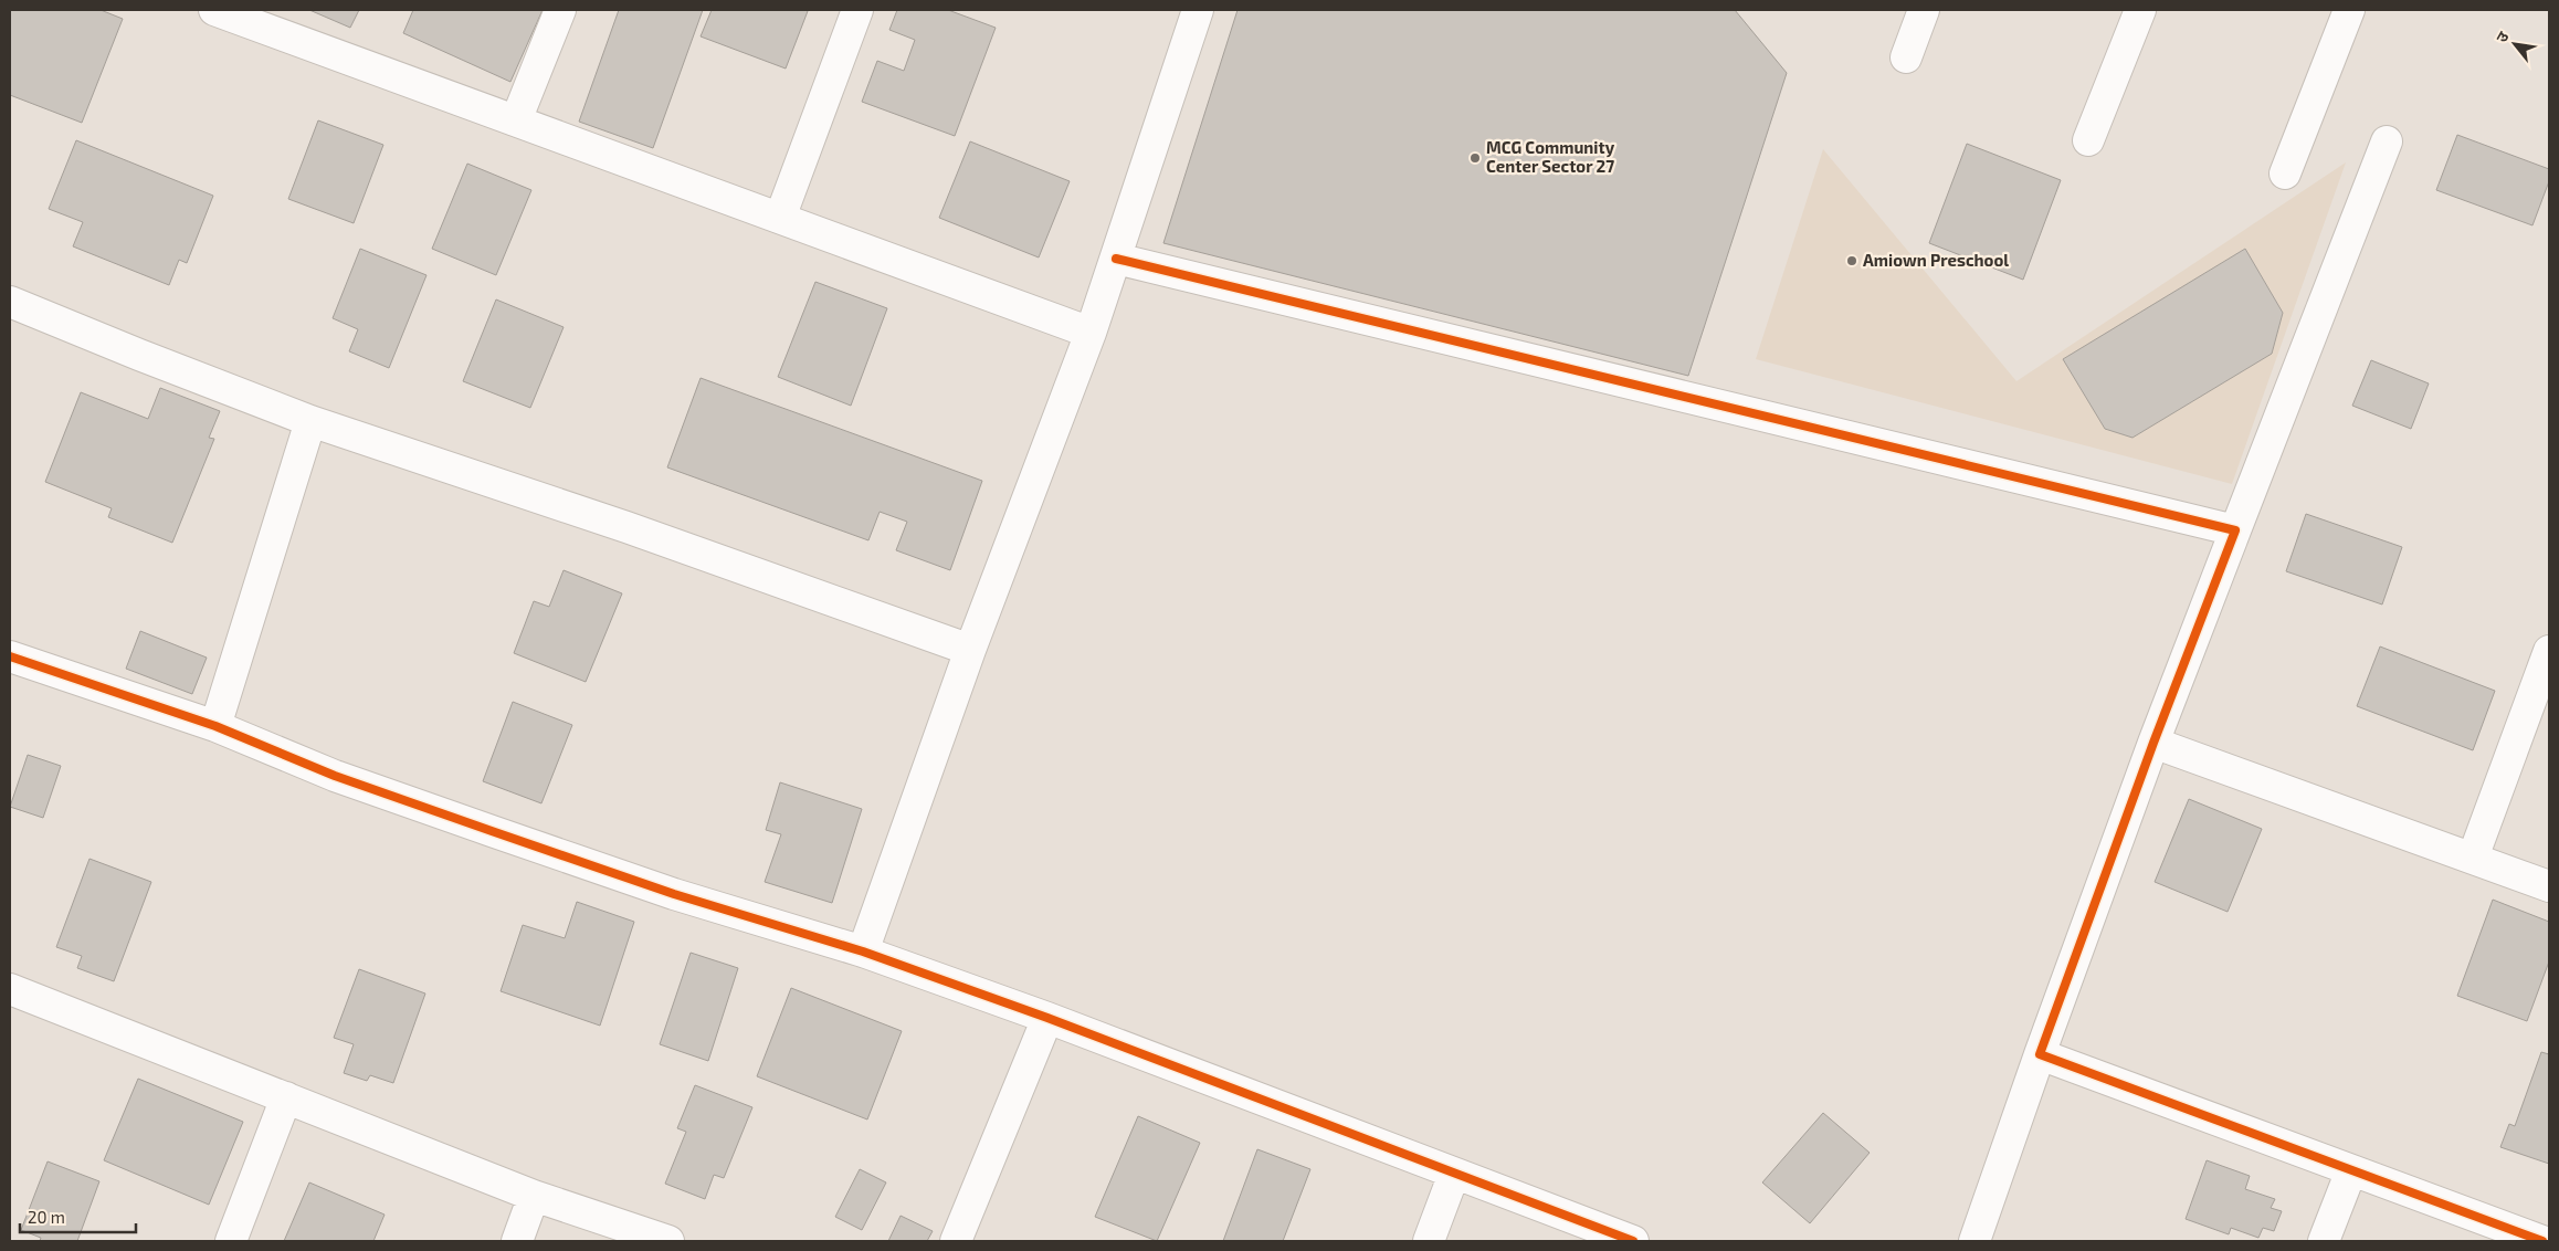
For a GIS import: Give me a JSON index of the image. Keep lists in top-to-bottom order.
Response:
{
  "places": ["MCG Community Center Sector 27", "Amiown Preschool"],
  "scale_bar": "20 m",
  "north": "top left"
}
